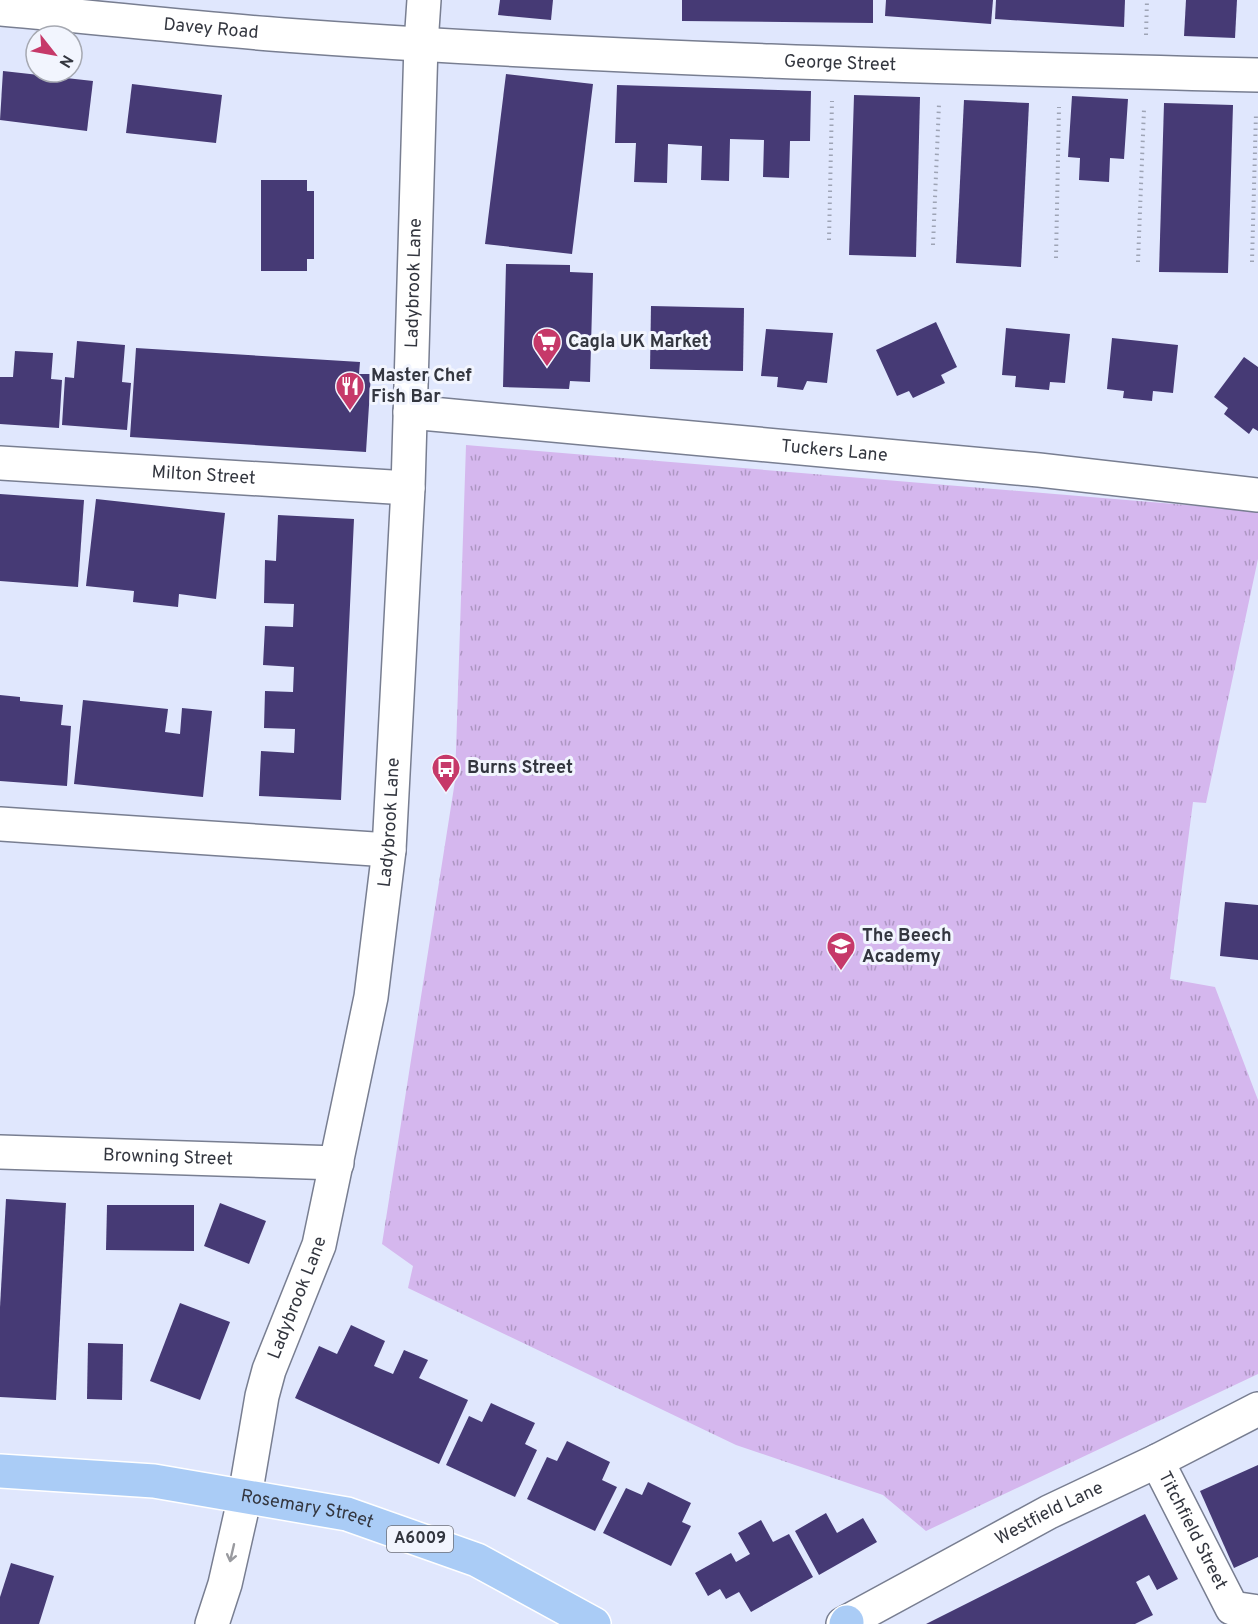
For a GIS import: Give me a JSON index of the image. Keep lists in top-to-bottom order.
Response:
{
  "streets": {
    "highway": ["Rosemary Street", "A6009"],
    "street": [
      "Davey Road",
      "George Street",
      "Ladybrook Lane",
      "Tuckers Lane",
      "Milton Street",
      "Browning Street",
      "Westfield Lane",
      "Titchfield Street"
    ]
  },
  "crossings": [
    ["Davey Road", "George Street"],
    ["Davey Road", "Ladybrook Lane"],
    ["George Street", "Ladybrook Lane"],
    ["Ladybrook Lane", "Tuckers Lane"],
    ["Ladybrook Lane", "Milton Street"],
    ["Ladybrook Lane", "Browning Street"],
    ["Ladybrook Lane", "Rosemary Street"],
    ["Westfield Lane", "Titchfield Street"]
  ],
  "places": {
    "supermarket": ["Cagla UK Market"],
    "restaurant": ["Master Chef Fish Bar"],
    "bus stop": ["Burns Street"],
    "school or university": ["The Beech Academy"]
  },
  "north": "bottom right"
}
